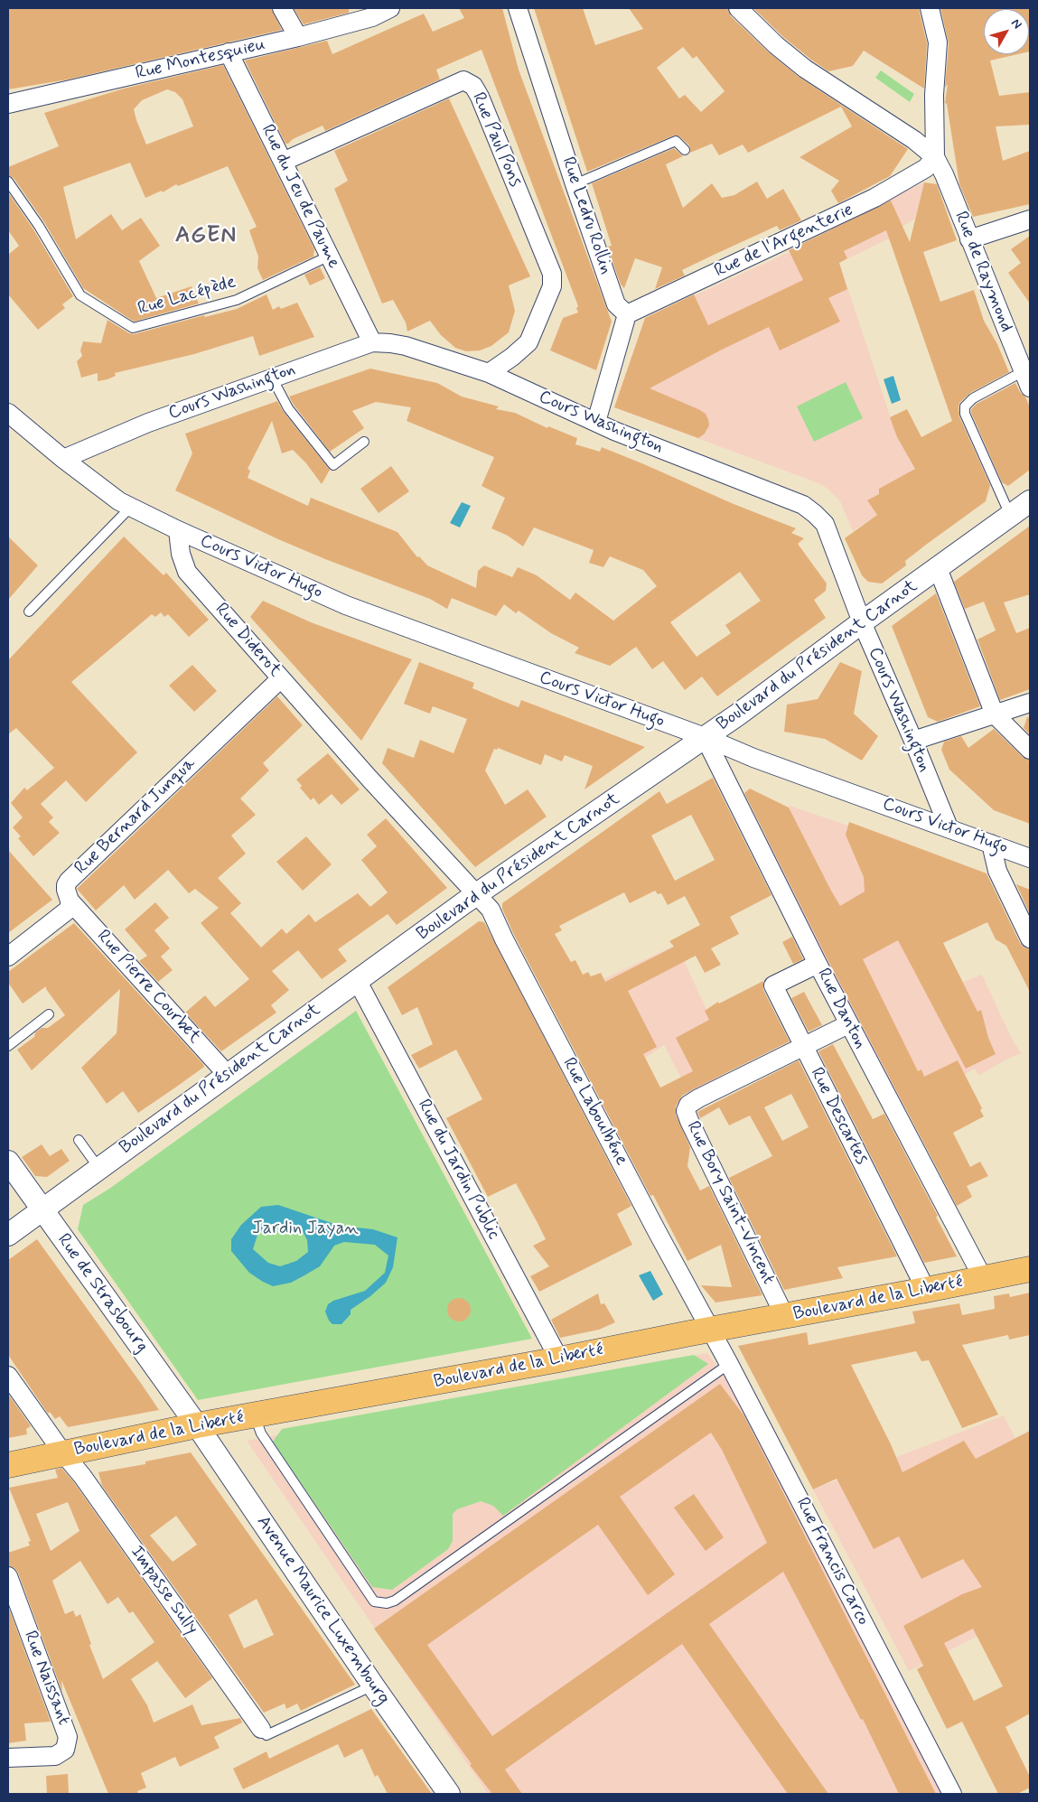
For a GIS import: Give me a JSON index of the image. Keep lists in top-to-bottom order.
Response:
{
  "streets": {
    "main road": ["Boulevard de la Liberté"],
    "street": [
      "Rue Montesquieu",
      "Rue Paul Pons",
      "Rue du Jeu de Paume",
      "Rue Ledru Rollin",
      "Rue de l'Argenterie",
      "Rue de Raymond",
      "Cours Washington",
      "Cours Victor Hugo",
      "Rue Diderot",
      "Boulevard du Président Carnot",
      "Rue Bernard Junqua",
      "Rue Pierre Courbet",
      "Rue Danton",
      "Rue Laboulbéne",
      "Rue Descartes",
      "Rue du Jardin Public",
      "Rue Bory Saint-Vincent",
      "Rue de Strasbourg",
      "Rue Francis Carco",
      "Impasse Sully",
      "Avenue Maurice Luxembourg",
      "Rue Naissant"
    ],
    "lane": ["Rue Lacépède"]
  },
  "crossings": [
    ["Rue Montesquieu", "Rue du Jeu de Paume"],
    ["Rue Paul Pons", "Rue du Jeu de Paume"],
    ["Rue Paul Pons", "Cours Washington"],
    ["Rue du Jeu de Paume", "Rue Lacépède"],
    ["Rue du Jeu de Paume", "Cours Washington"],
    ["Rue Ledru Rollin", "Rue de l'Argenterie"],
    ["Rue de l'Argenterie", "Rue de Raymond"],
    ["Cours Washington", "Cours Victor Hugo"],
    ["Cours Washington", "Boulevard du Président Carnot"],
    ["Cours Victor Hugo", "Rue Diderot"],
    ["Cours Victor Hugo", "Boulevard du Président Carnot"],
    ["Cours Victor Hugo", "Rue Danton"],
    ["Rue Diderot", "Boulevard du Président Carnot"],
    ["Rue Diderot", "Rue Bernard Junqua"],
    ["Rue Diderot", "Rue Laboulbéne"],
    ["Boulevard du Président Carnot", "Rue Pierre Courbet"],
    ["Boulevard du Président Carnot", "Rue Danton"],
    ["Boulevard du Président Carnot", "Rue Laboulbéne"],
    ["Boulevard du Président Carnot", "Rue du Jardin Public"],
    ["Boulevard du Président Carnot", "Rue de Strasbourg"],
    ["Rue Bernard Junqua", "Rue Pierre Courbet"],
    ["Rue Danton", "Rue Descartes"],
    ["Rue Danton", "Rue Bory Saint-Vincent"],
    ["Rue Danton", "Boulevard de la Liberté"],
    ["Rue Laboulbéne", "Boulevard de la Liberté"],
    ["Rue Laboulbéne", "Rue Francis Carco"],
    ["Rue Descartes", "Rue Bory Saint-Vincent"],
    ["Rue Descartes", "Boulevard de la Liberté"],
    ["Rue du Jardin Public", "Boulevard de la Liberté"],
    ["Rue Bory Saint-Vincent", "Boulevard de la Liberté"],
    ["Rue de Strasbourg", "Boulevard de la Liberté"],
    ["Rue de Strasbourg", "Avenue Maurice Luxembourg"],
    ["Boulevard de la Liberté", "Rue Francis Carco"],
    ["Boulevard de la Liberté", "Impasse Sully"],
    ["Boulevard de la Liberté", "Avenue Maurice Luxembourg"]
  ],
  "districts": ["AGEN"],
  "parks": ["Jardin Jayan"],
  "north": "top right"
}
